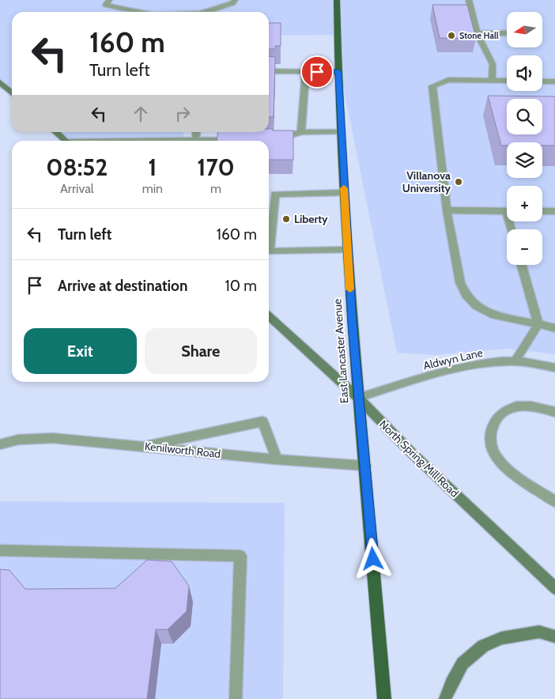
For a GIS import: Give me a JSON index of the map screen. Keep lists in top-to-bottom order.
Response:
{
  "streets": {
    "highway": ["East Lancaster Avenue"],
    "main road": ["North Spring Mill Road"],
    "street": ["Aldwyn Lane", "Kenilworth Road"]
  },
  "crossings": [
    ["East Lancaster Avenue", "Aldwyn Lane"],
    ["East Lancaster Avenue", "Kenilworth Road"],
    ["East Lancaster Avenue", "North Spring Mill Road"],
    ["Aldwyn Lane", "North Spring Mill Road"]
  ],
  "places": ["Stone Hall", "Villanova University", "Liberty"],
  "north": "left",
  "page": {
    "map_buttons": ["+", "−"],
    "turn": ["160 m", "Turn left"],
    "eta": [
      "08:52",
      "Arrival",
      "1",
      "min",
      "170",
      "m"
    ],
    "list": [
      {
        "name": "Turn left",
        "value": "160 m"
      },
      {
        "name": "Arrive at destination",
        "value": "10 m"
      }
    ],
    "buttons": ["Exit", "Share"]
  }
}
